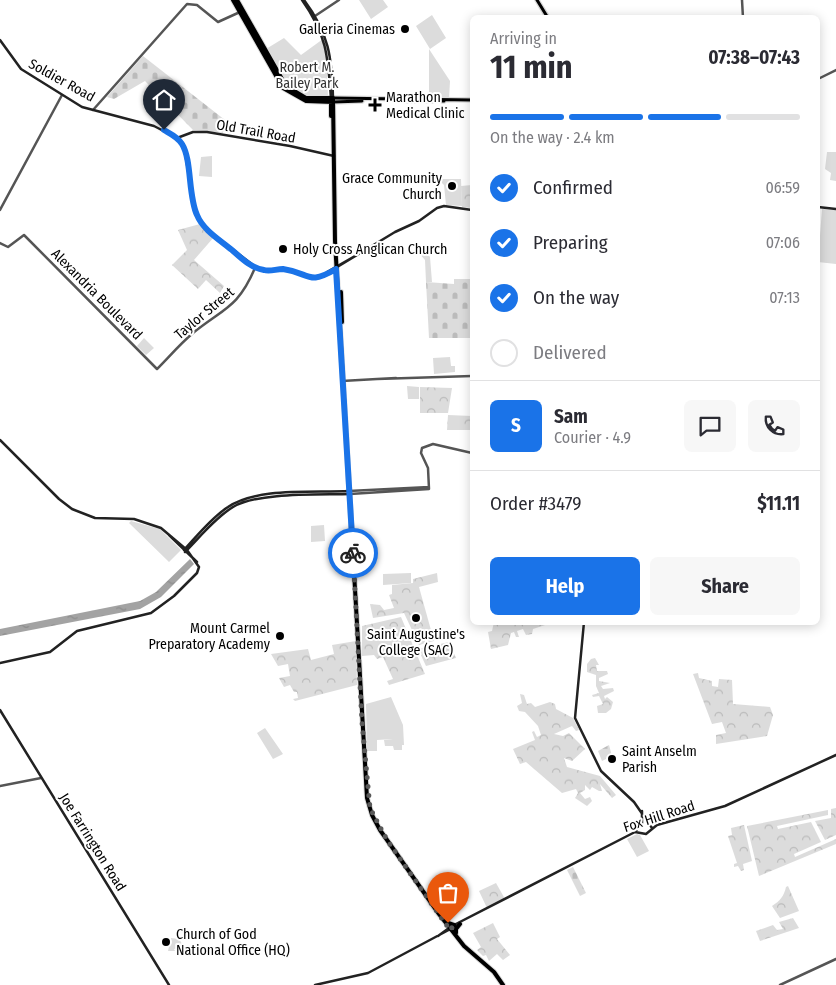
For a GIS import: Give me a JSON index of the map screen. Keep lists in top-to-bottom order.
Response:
{
  "streets": {
    "main road": [
      "Soldier Road",
      "Old Trail Road",
      "Fox Hill Road",
      "Joe Farrington Road"
    ],
    "street": ["Alexandria Boulevard", "Taylor Street"]
  },
  "crossings": [
    ["Soldier Road", "Old Trail Road"],
    ["Alexandria Boulevard", "Taylor Street"]
  ],
  "parks": ["Robert M. Bailey Park"],
  "places": {
    "other": [
      "Galleria Cinemas",
      "Grace Community Church",
      "Holy Cross Anglican Church",
      "Saint Augustine's College (SAC)",
      "Mount Carmel Preparatory Academy",
      "Saint Anselm Parish",
      "Church of God National Office (HQ)"
    ],
    "health": ["Marathon Medical Clinic"]
  },
  "page": {
    "heading": ["11 min", "Arriving in", "07:38–07:43"],
    "panel": [
      "Sam",
      "Courier · 4.9",
      "Order #3479",
      "$11.11"
    ],
    "bar": "On the way · 2.4 km",
    "list": [
      ["Confirmed", "06:59"],
      ["Preparing", "07:06"],
      ["On the way", "07:13"],
      "Delivered"
    ],
    "round": "S",
    "buttons": ["Help", "Share"]
  }
}
